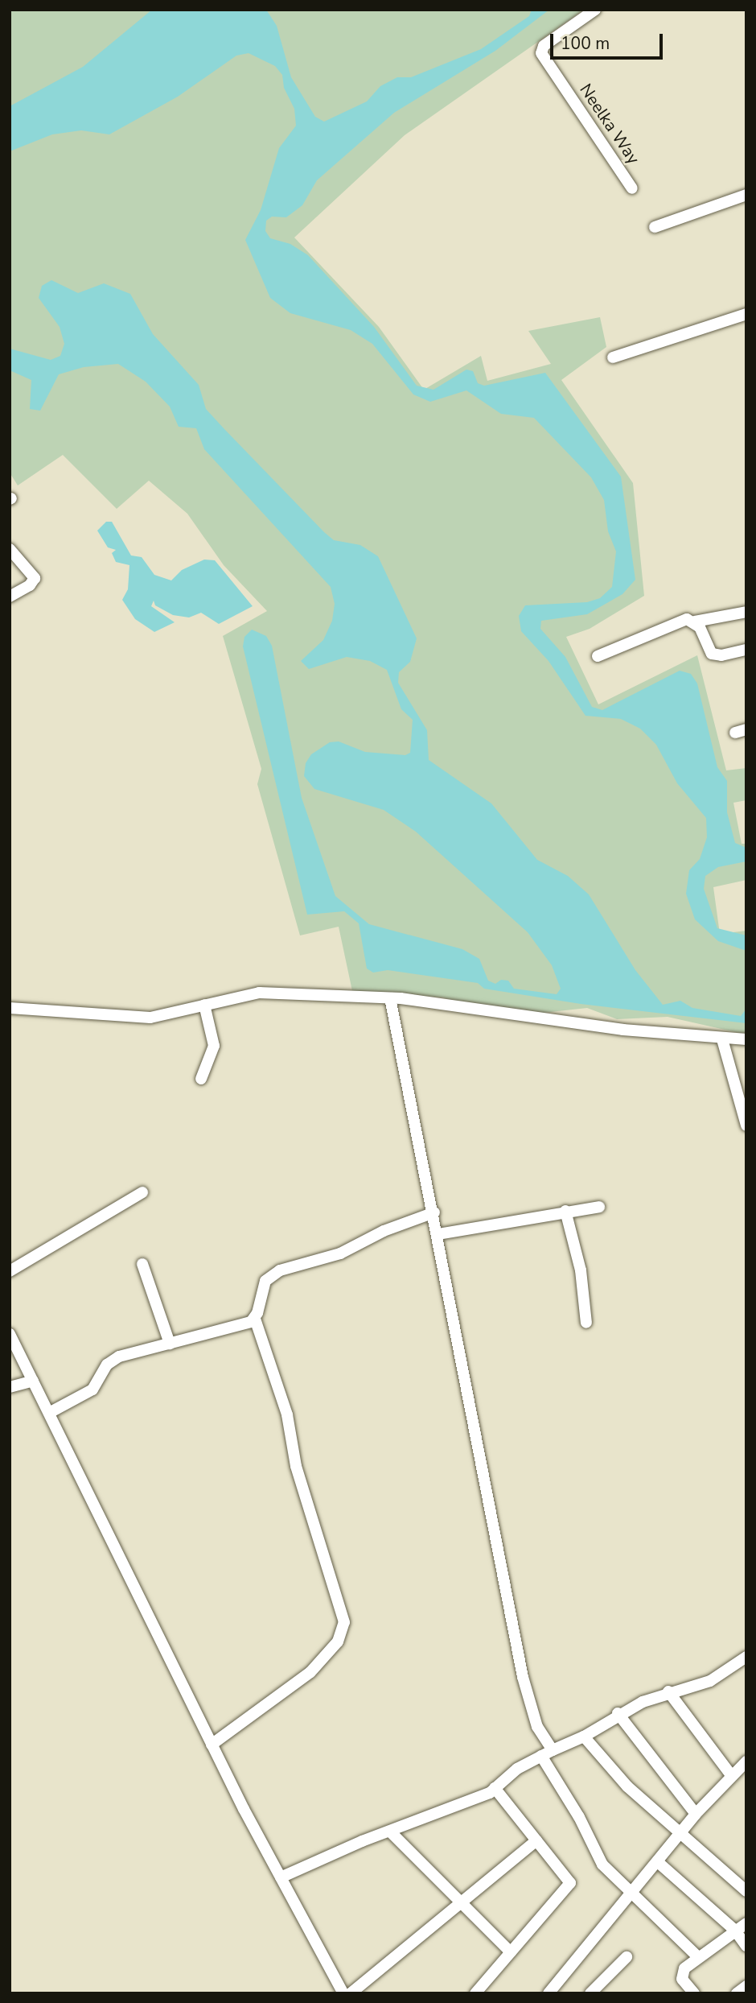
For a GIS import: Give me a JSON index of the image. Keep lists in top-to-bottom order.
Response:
{
  "streets": {
    "street": ["Neelka Way"]
  },
  "scale_bar": "100 m"
}
